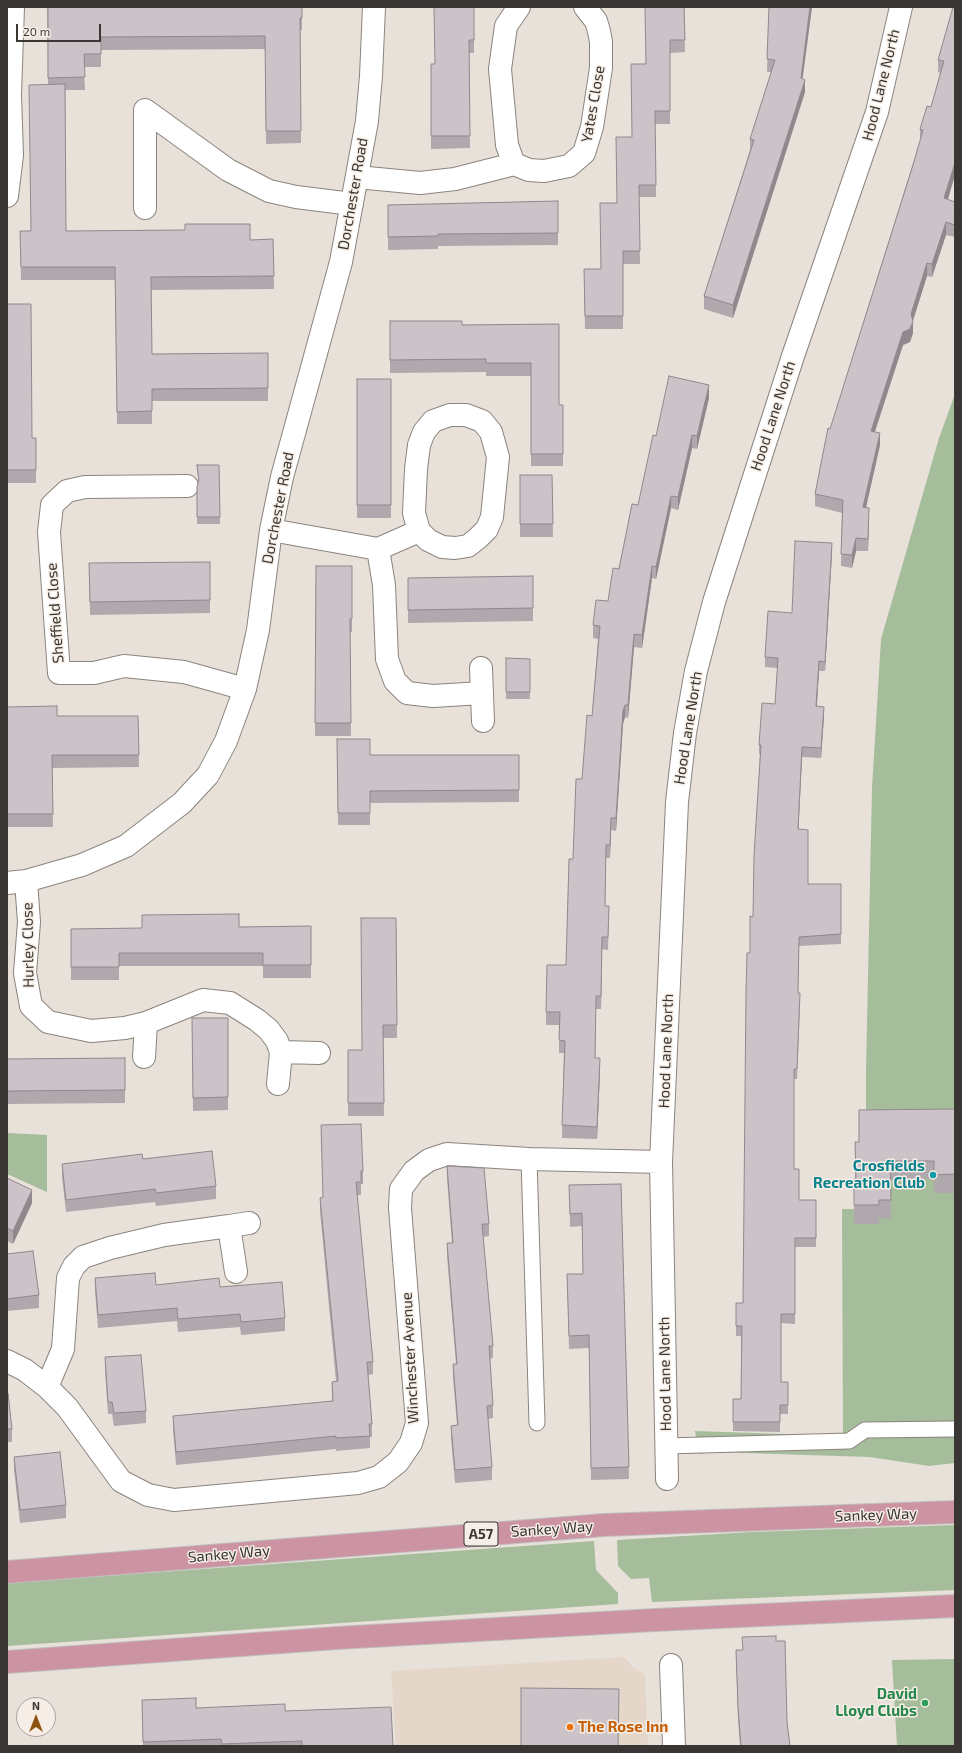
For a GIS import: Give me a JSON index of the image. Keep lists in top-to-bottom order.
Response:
{
  "streets": {
    "highway": ["Sankey Way", "A57"],
    "street": [
      "Hood Lane North",
      "Yates Close",
      "Dorchester Road",
      "Sheffield Close",
      "Hurley Close",
      "Winchester Avenue"
    ]
  },
  "crossings": [
    ["Hood Lane North", "Winchester Avenue"],
    ["Dorchester Road", "Sheffield Close"],
    ["Dorchester Road", "Hurley Close"]
  ],
  "places": ["Crosfields Recreation Club", "David Lloyd Clubs", "The Rose Inn"],
  "scale_bar": "20 m",
  "north": "top"
}
